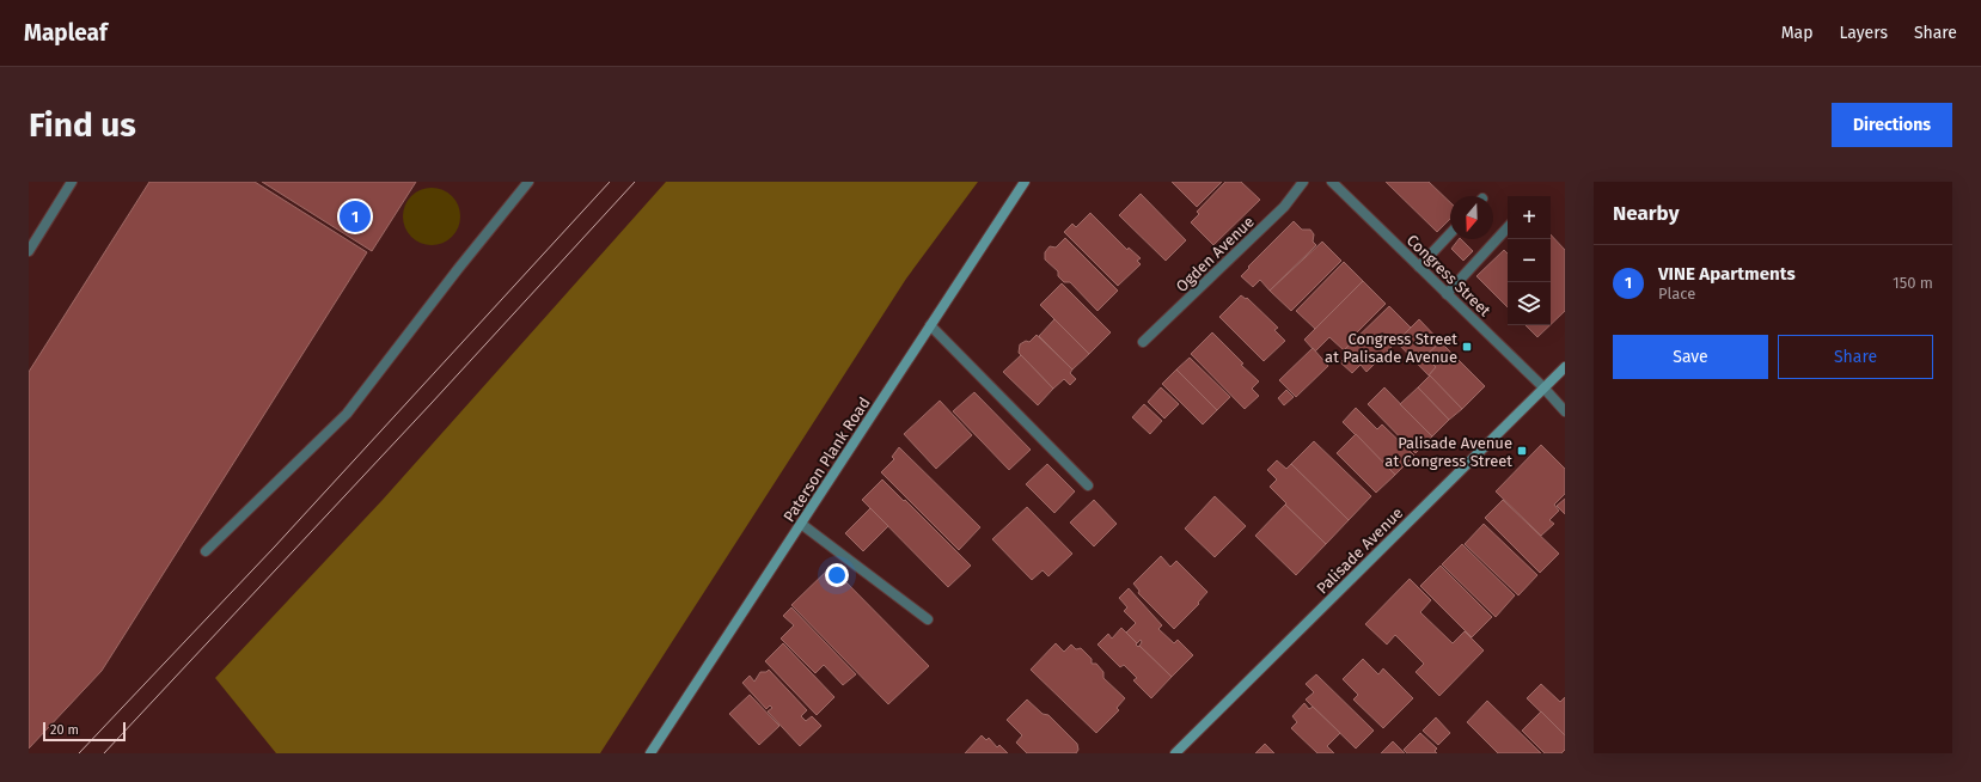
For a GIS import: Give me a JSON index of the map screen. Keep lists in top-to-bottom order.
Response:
{
  "streets": {
    "main road": ["Paterson Plank Road", "Palisade Avenue"],
    "street": ["Ogden Avenue", "Congress Street"]
  },
  "crossings": [
    ["Congress Street", "Palisade Avenue"]
  ],
  "places": {
    "transit": ["Congress Street at Palisade Avenue", "Palisade Avenue at Congress Street"]
  },
  "scale_bar": "20 m",
  "north": "bottom",
  "page": {
    "header": "Mapleaf",
    "nav": ["Map", "Layers", "Share"],
    "buttons": [
      "Directions",
      ["Save", "Share"]
    ],
    "title": "Find us",
    "heading": "Nearby",
    "map_buttons": ["+", "−"],
    "pins": "1",
    "list": [
      {
        "mark": "1",
        "name": "VINE Apartments",
        "note": "Place",
        "value": "150 m"
      }
    ],
    "scale": "20 m"
  }
}
